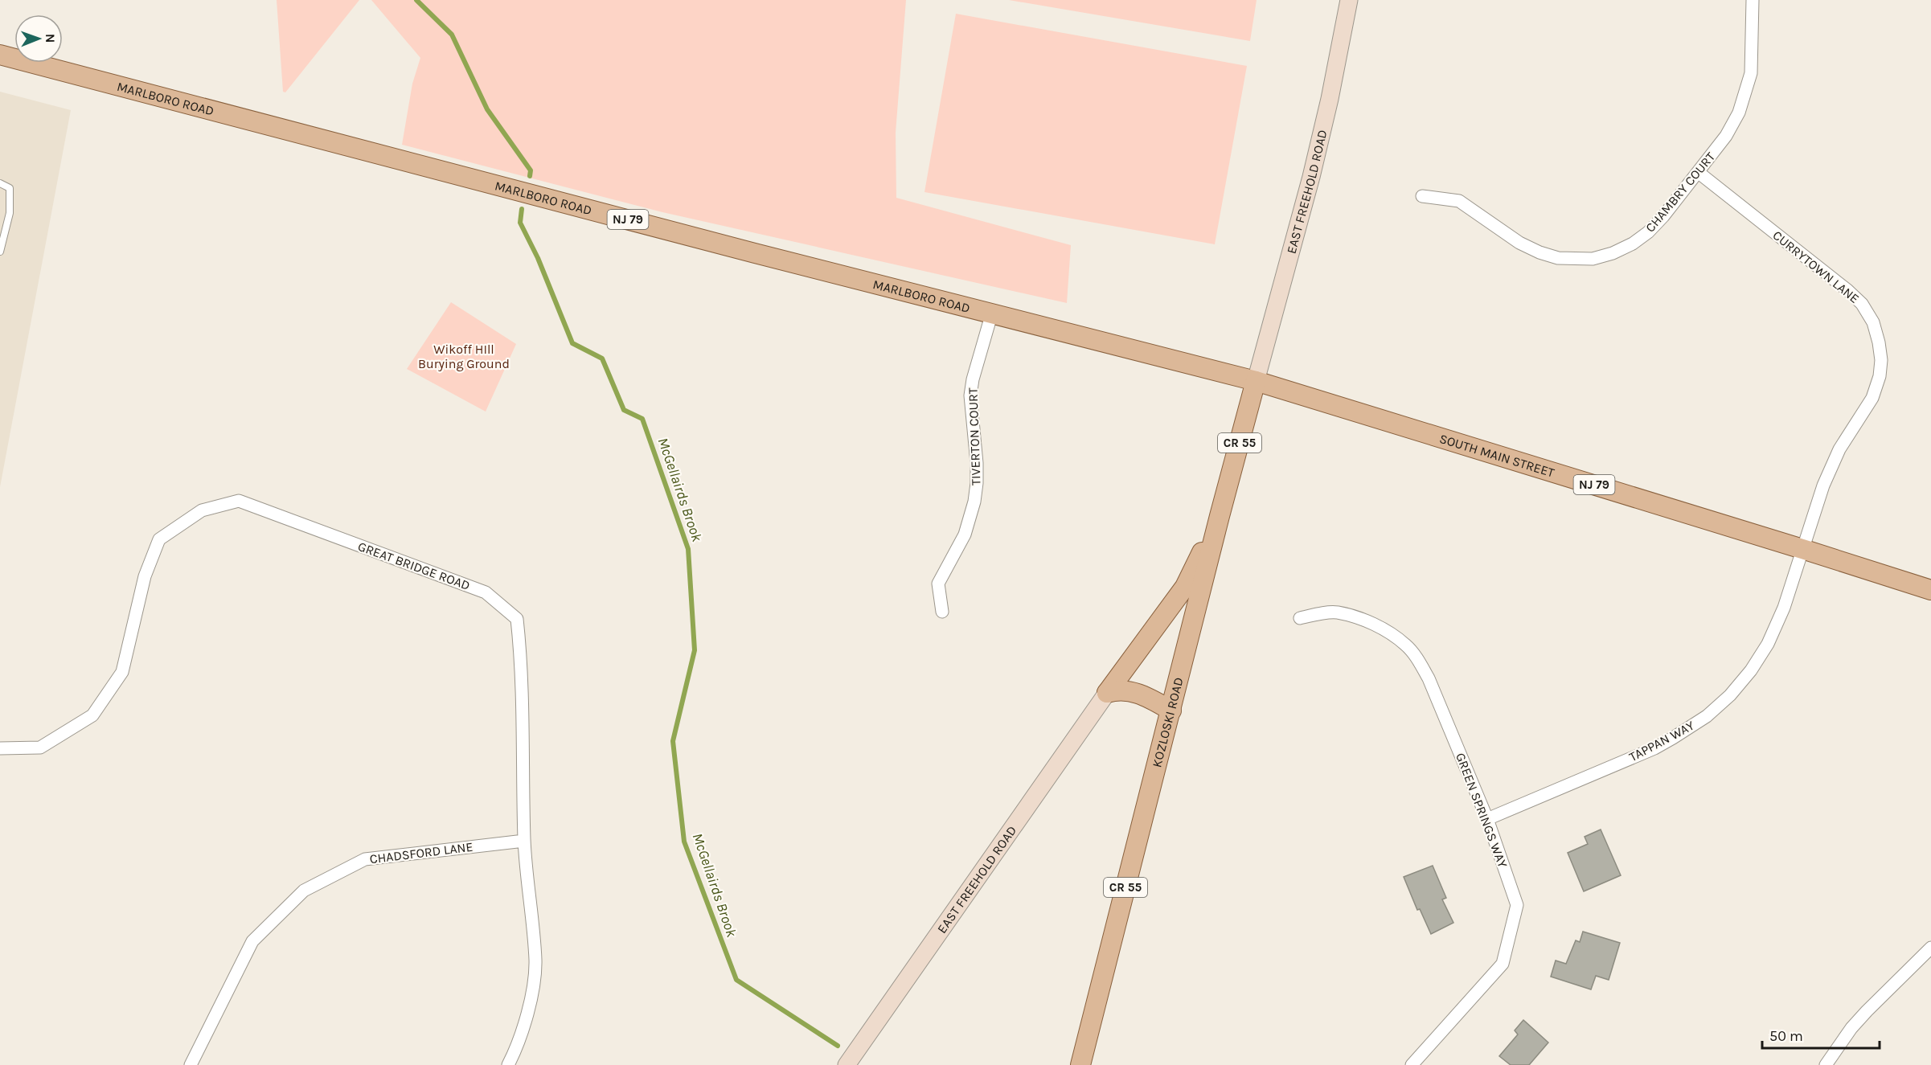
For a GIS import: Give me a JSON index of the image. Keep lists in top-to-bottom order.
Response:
{
  "streets": {
    "main road": [
      "MARLBORO ROAD",
      "NJ 79",
      "CR 55",
      "SOUTH MAIN STREET",
      "KOZLOSKI ROAD"
    ],
    "street": [
      "EAST FREEHOLD ROAD",
      "CHAMBRY COURT",
      "CURRYTOWN LANE",
      "TIVERTON COURT",
      "GREAT BRIDGE ROAD",
      "TAPPAN WAY",
      "GREEN SPRINGS WAY",
      "CHADSFORD LANE"
    ]
  },
  "crossings": [
    ["MARLBORO ROAD", "EAST FREEHOLD ROAD"],
    ["MARLBORO ROAD", "TIVERTON COURT"],
    ["MARLBORO ROAD", "SOUTH MAIN STREET"],
    ["MARLBORO ROAD", "KOZLOSKI ROAD"],
    ["EAST FREEHOLD ROAD", "SOUTH MAIN STREET"],
    ["EAST FREEHOLD ROAD", "KOZLOSKI ROAD"],
    ["CHAMBRY COURT", "CURRYTOWN LANE"],
    ["CURRYTOWN LANE", "SOUTH MAIN STREET"],
    ["CURRYTOWN LANE", "TAPPAN WAY"],
    ["SOUTH MAIN STREET", "KOZLOSKI ROAD"],
    ["SOUTH MAIN STREET", "TAPPAN WAY"],
    ["GREAT BRIDGE ROAD", "CHADSFORD LANE"],
    ["TAPPAN WAY", "GREEN SPRINGS WAY"]
  ],
  "water": ["McGellairds Brook"],
  "parks": ["Wikoff HIll Burying Ground"],
  "scale_bar": "50 m",
  "north": "right"
}
